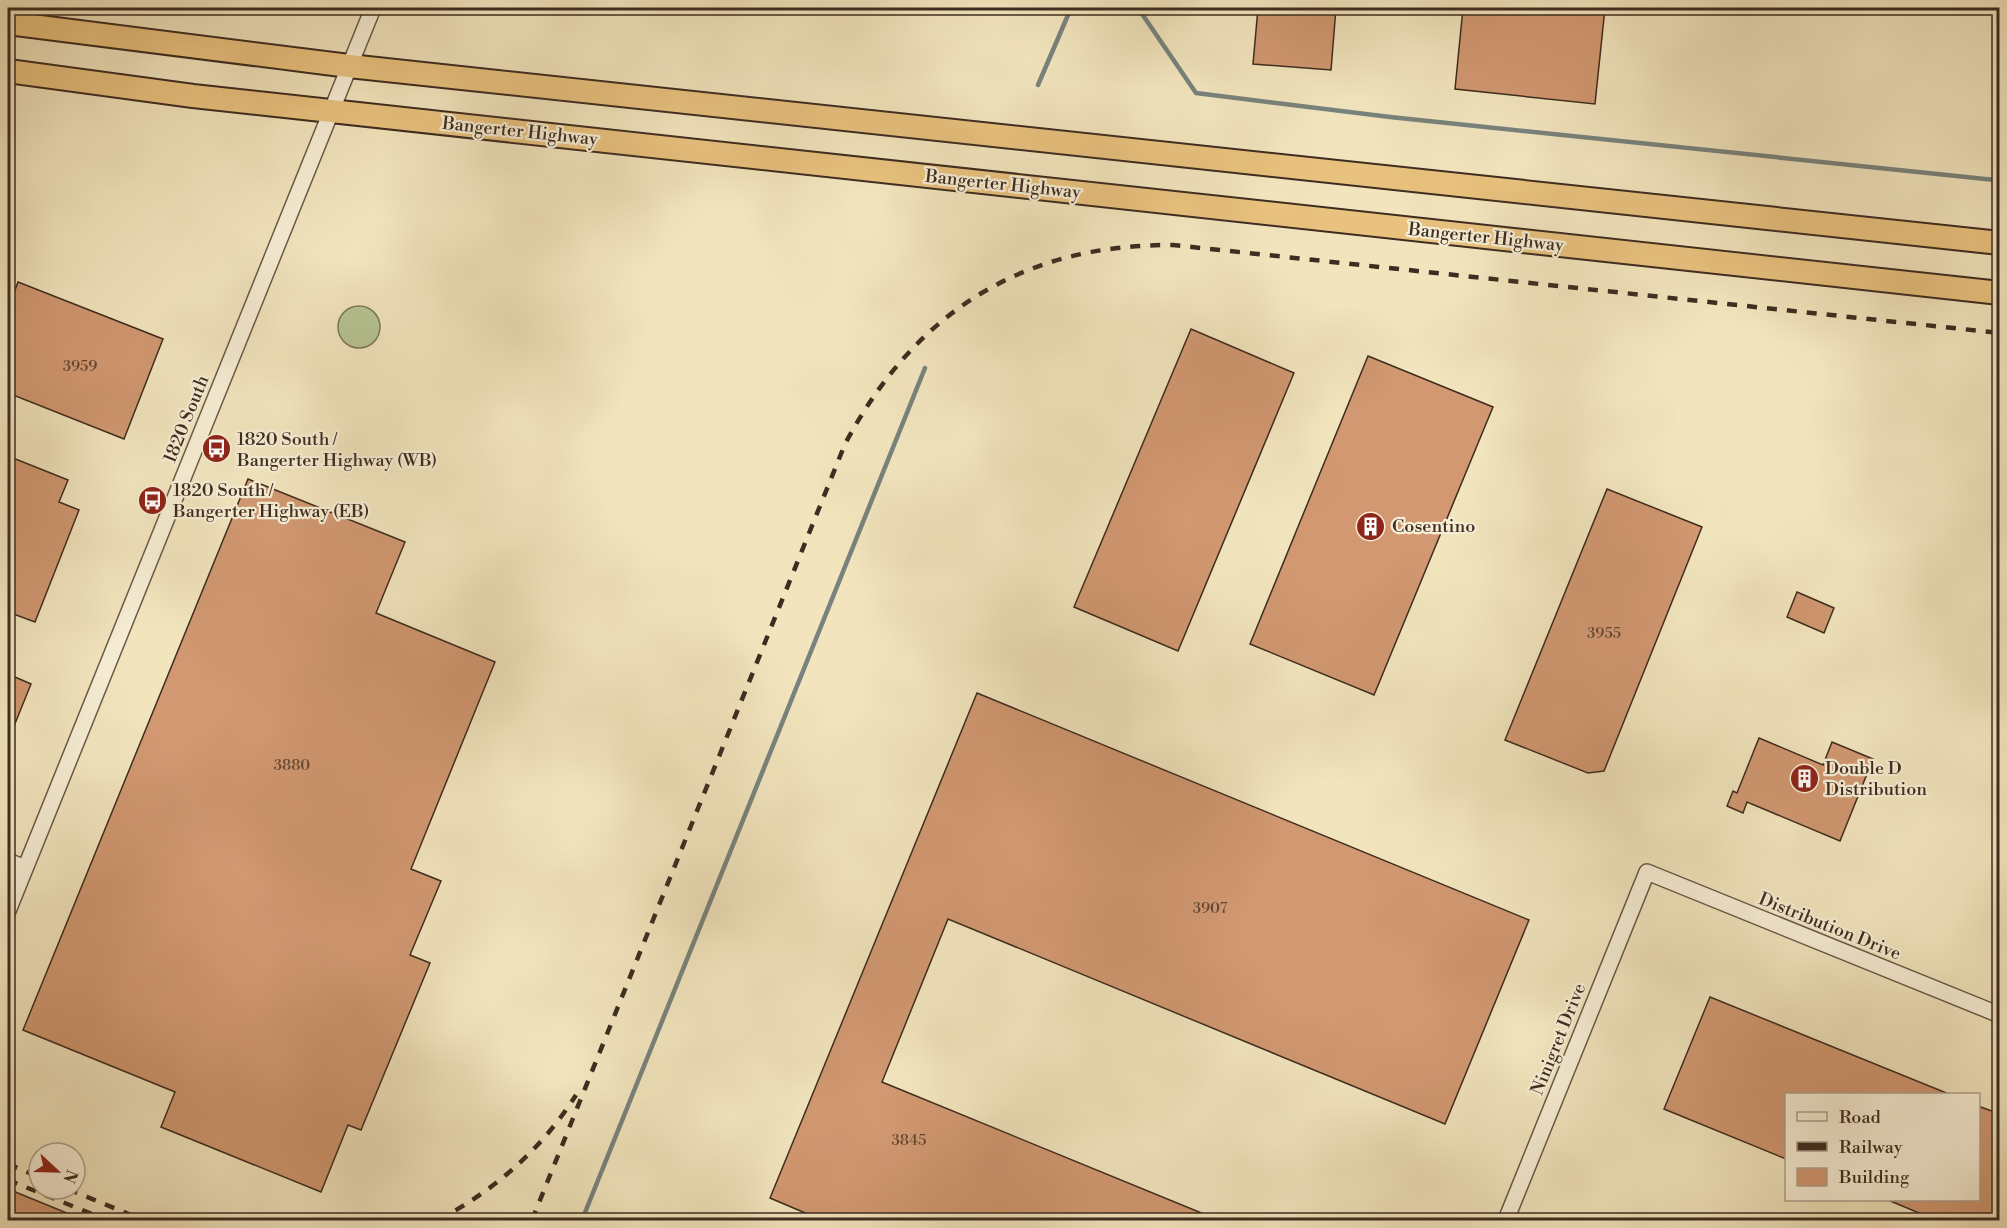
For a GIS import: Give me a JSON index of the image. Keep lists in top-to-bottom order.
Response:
{
  "streets": {
    "highway": ["Bangerter Highway"],
    "street": ["1820 South", "Distribution Drive", "Ninigret Drive"]
  },
  "crossings": [
    ["Bangerter Highway", "1820 South"],
    ["Distribution Drive", "Ninigret Drive"]
  ],
  "places": {
    "bus stop": ["1820 South / Bangerter Highway (WB)", "1820 South / Bangerter Highway (EB)"],
    "building": ["Cosentino", "Double D Distribution"]
  },
  "house_numbers": [
    "3959",
    "3955",
    "3880",
    "3907",
    "3845"
  ],
  "legend": ["Road", "Railway", "Building"],
  "north": "right"
}
